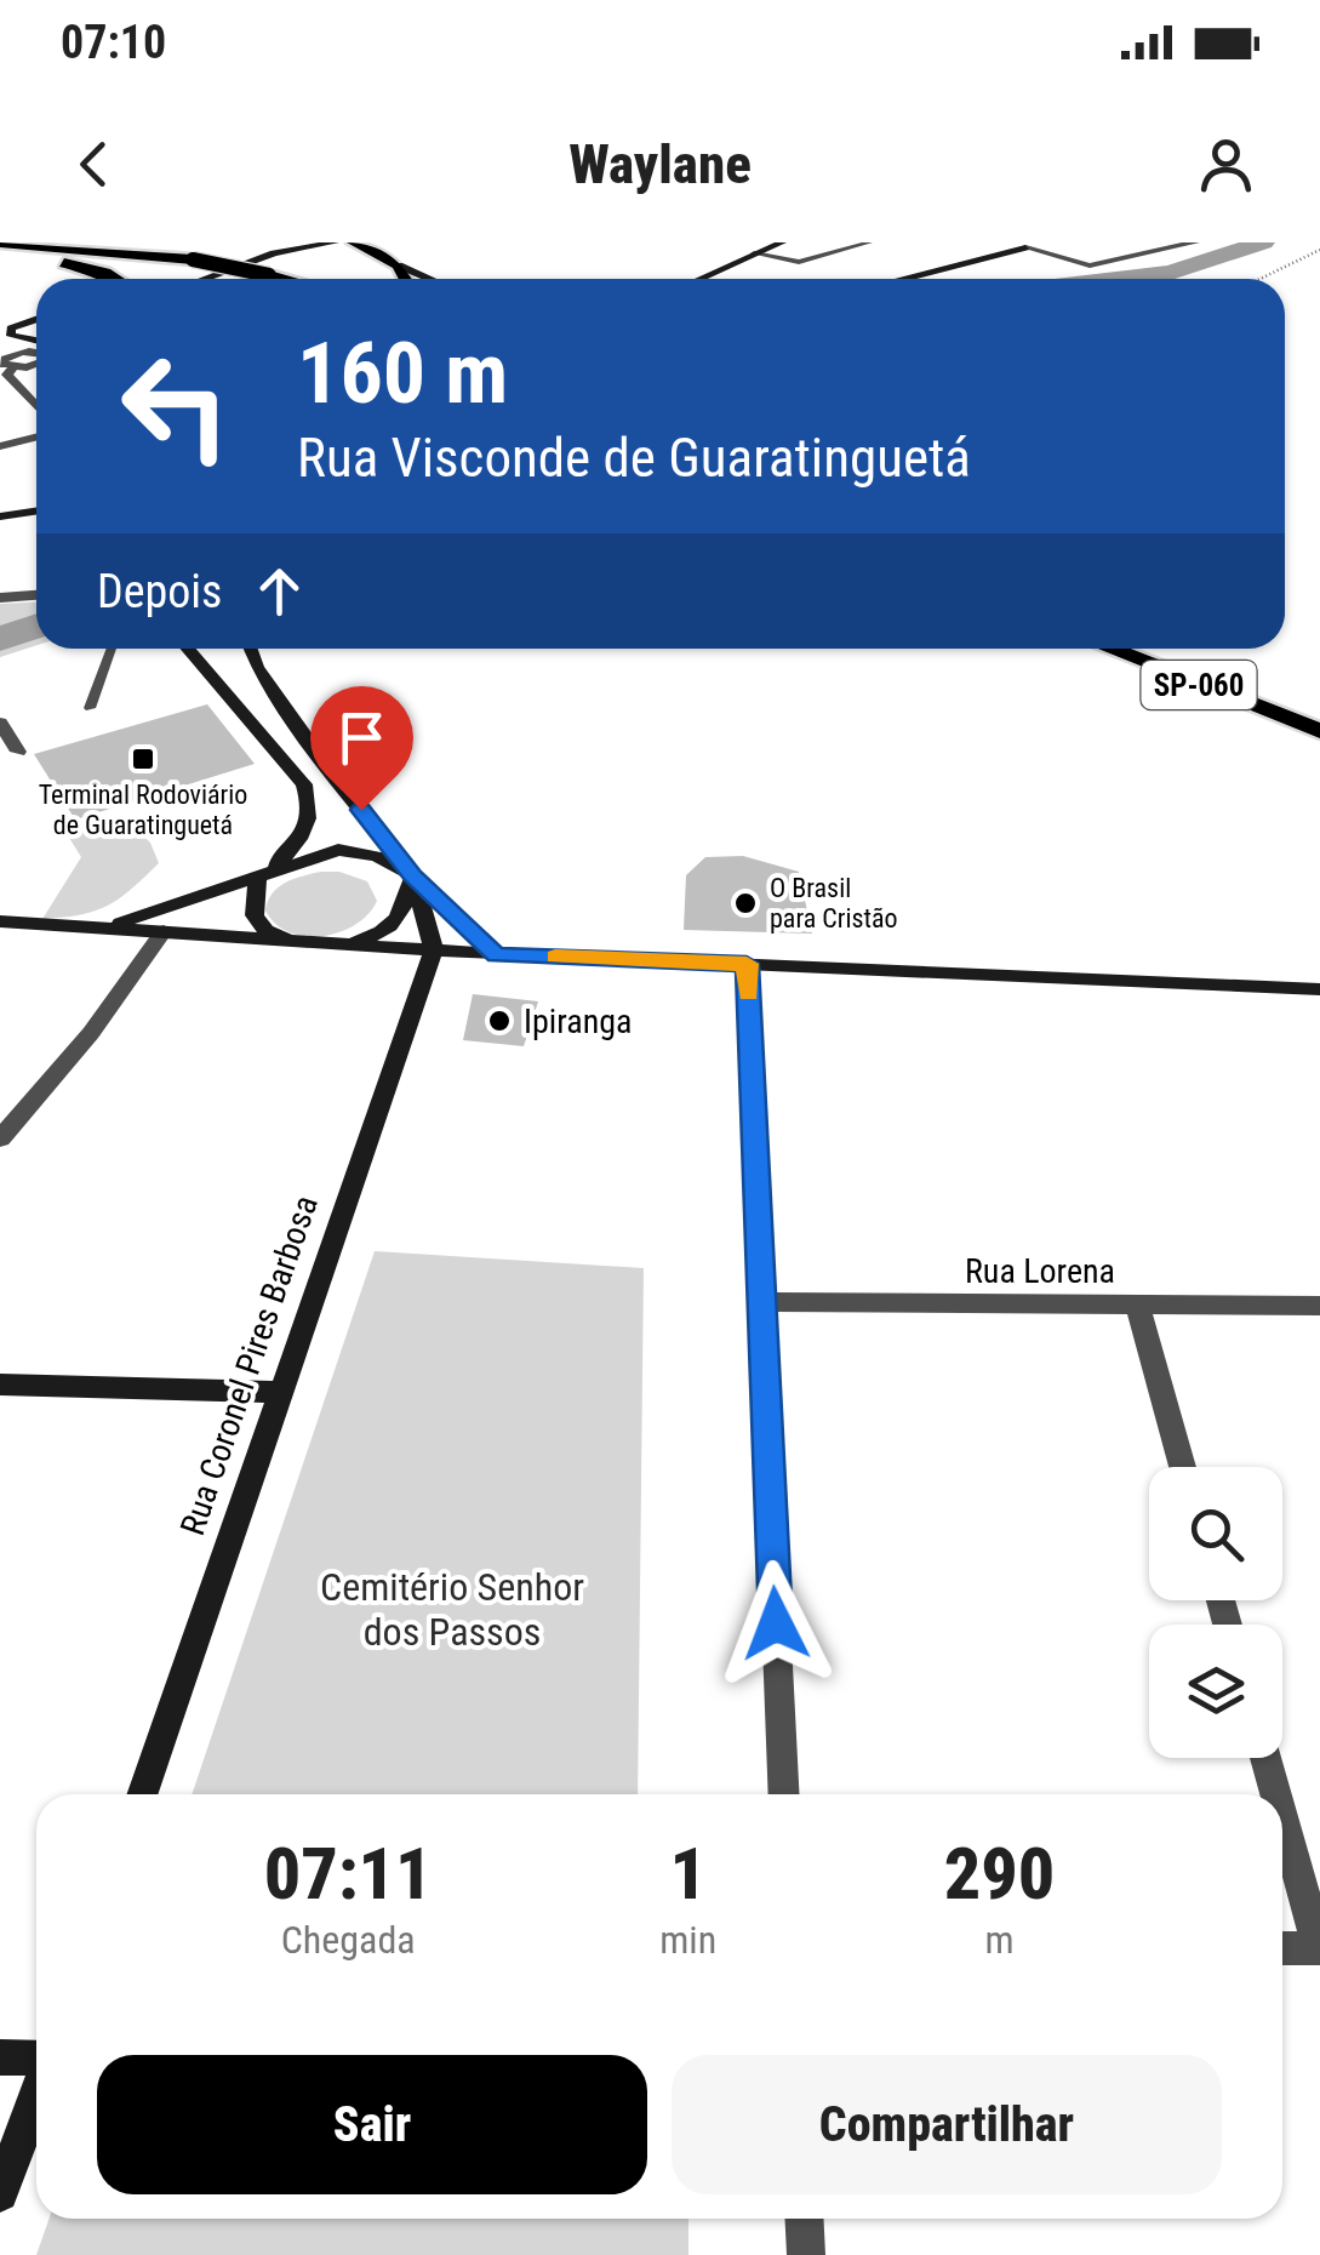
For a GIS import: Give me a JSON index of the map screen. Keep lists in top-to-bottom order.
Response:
{
  "streets": {
    "highway": ["SP-060"],
    "main road": ["Rua Coronel Pires Barbosa"],
    "street": ["Rua Lorena"]
  },
  "parks": ["Cemitério Senhor dos Passos"],
  "places": {
    "transit": ["Terminal Rodoviário de Guaratinguetá"],
    "other": ["O Brasil para Cristão", "Ipiranga"]
  },
  "page": {
    "status": "07:10",
    "header": "Waylane",
    "turn": ["160 m", "Rua Visconde de Guaratinguetá"],
    "then": "Depois",
    "eta": [
      "07:11",
      "Chegada",
      "1",
      "min",
      "290",
      "m"
    ],
    "buttons": ["Sair", "Compartilhar"]
  }
}
